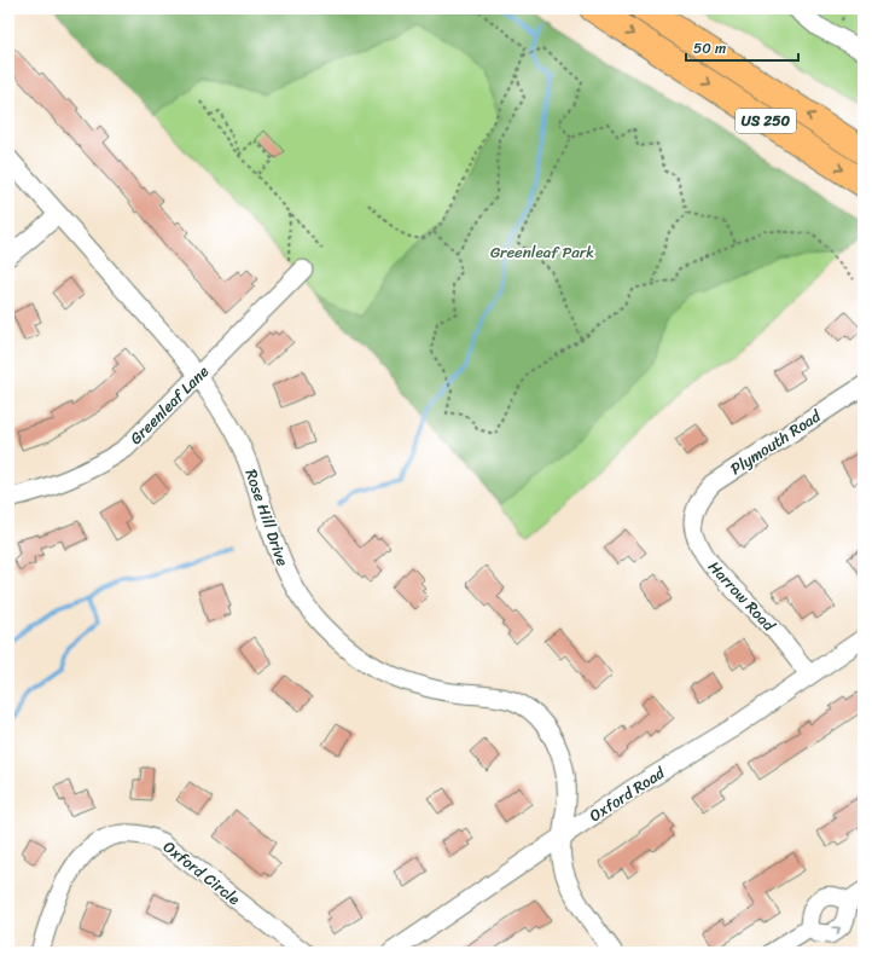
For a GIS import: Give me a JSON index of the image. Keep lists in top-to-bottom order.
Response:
{
  "streets": {
    "highway": ["US 250"],
    "street": [
      "Greenleaf Lane",
      "Plymouth Road",
      "Rose Hill Drive",
      "Harrow Road",
      "Oxford Road",
      "Oxford Circle"
    ]
  },
  "crossings": [
    ["Greenleaf Lane", "Rose Hill Drive"],
    ["Plymouth Road", "Harrow Road"],
    ["Rose Hill Drive", "Oxford Road"],
    ["Harrow Road", "Oxford Road"]
  ],
  "parks": ["Greenleaf Park"],
  "scale_bar": "50 m"
}
